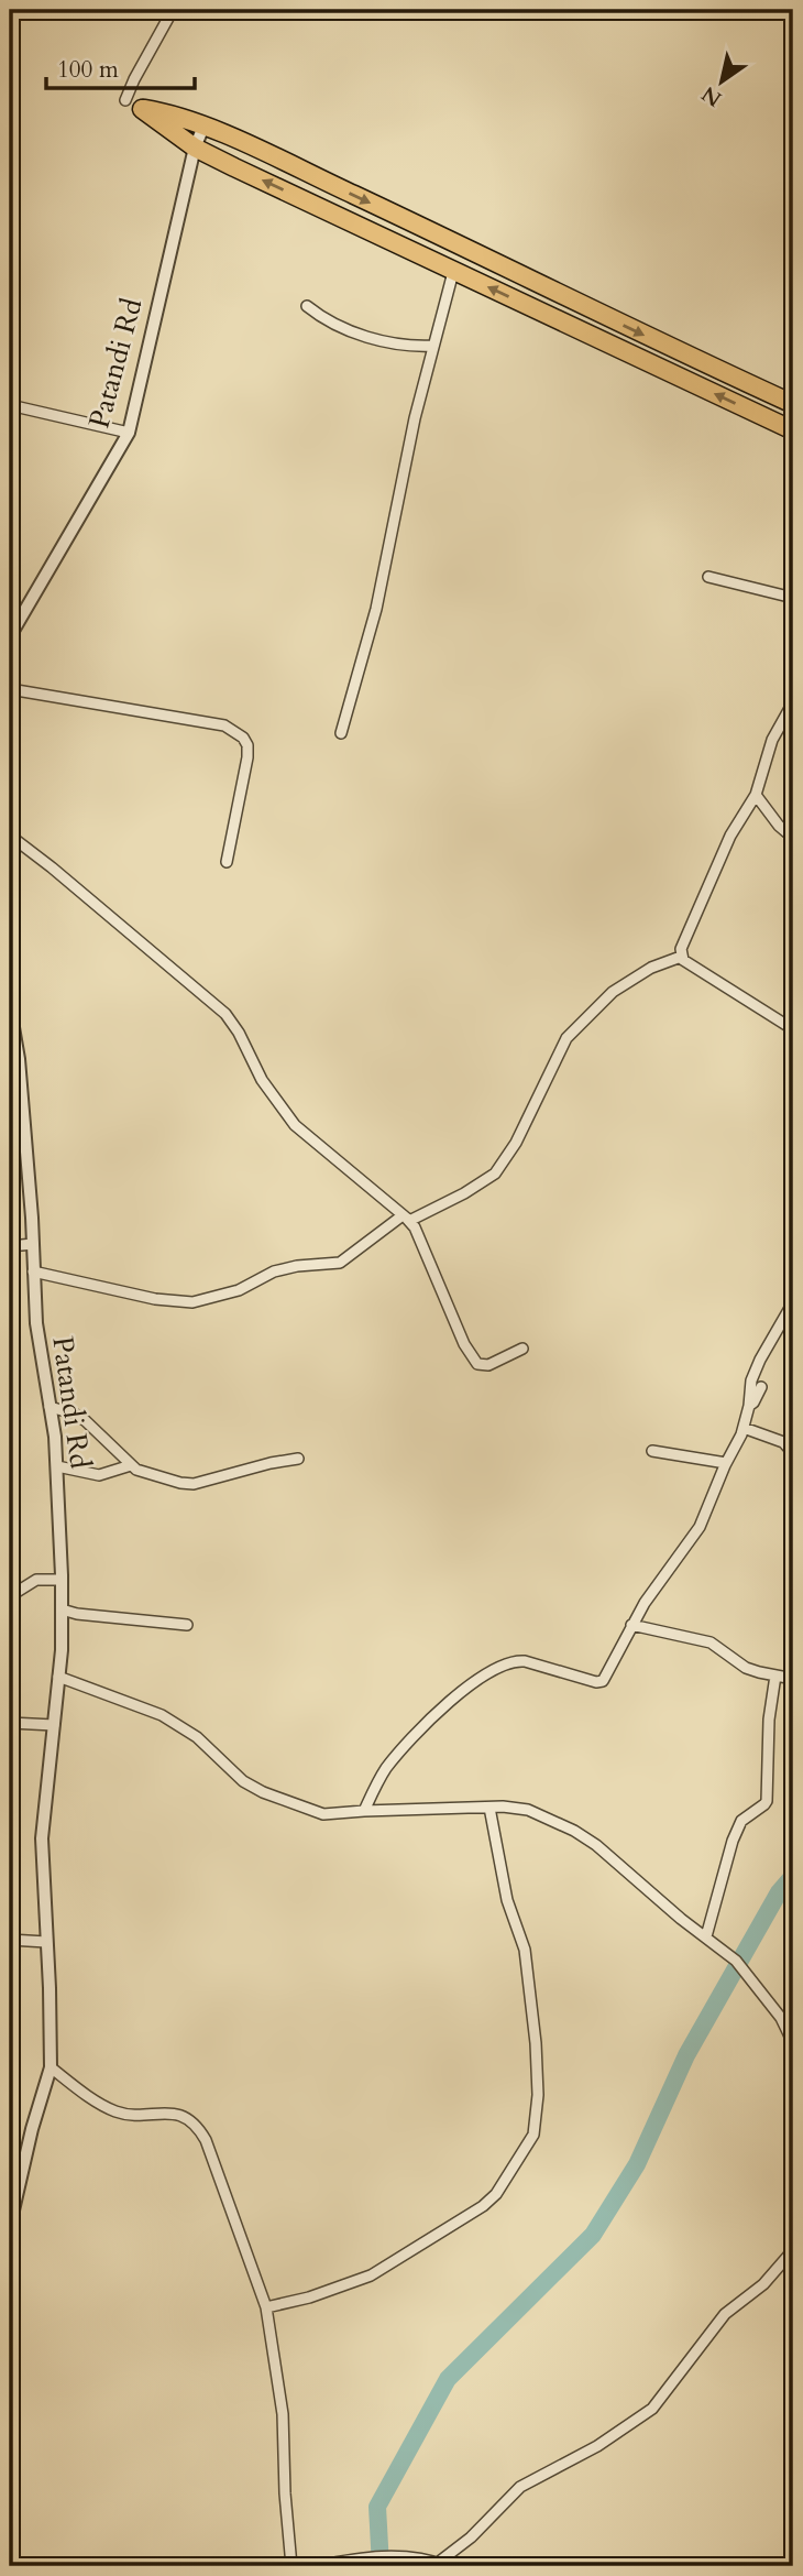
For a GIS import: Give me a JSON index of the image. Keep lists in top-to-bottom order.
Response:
{
  "streets": {
    "street": ["Patandi Rd"]
  },
  "scale_bar": "100 m",
  "north": "bottom left"
}
